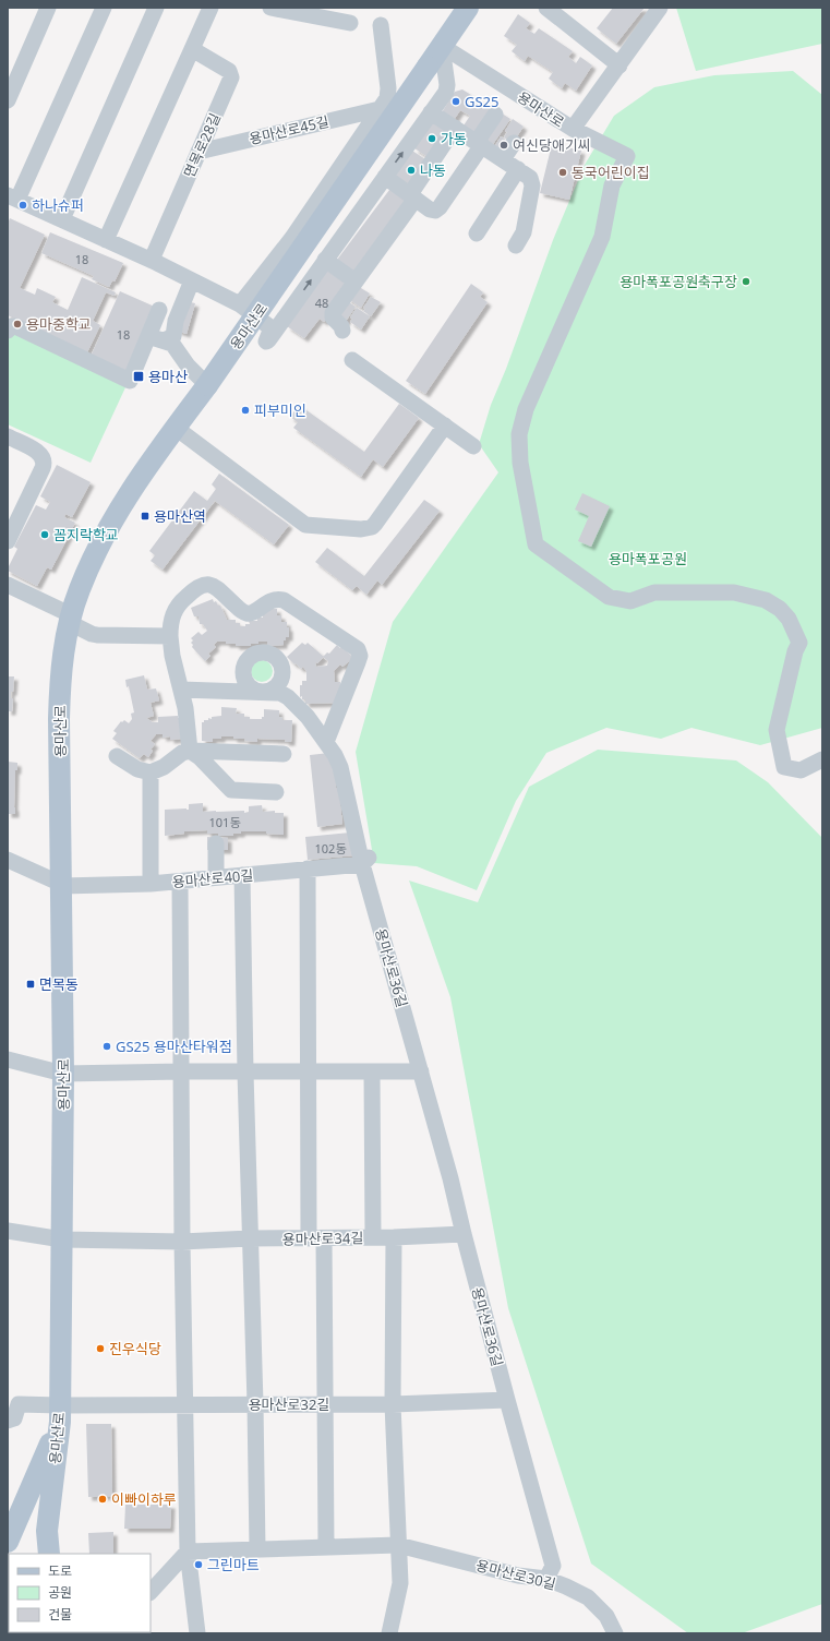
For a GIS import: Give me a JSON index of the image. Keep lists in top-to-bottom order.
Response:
{
  "streets": {
    "main road": ["용마산로"],
    "street": [
      "용마산로45길",
      "면목로28길",
      "용마산로40길",
      "용마산로36길",
      "용마산로34길",
      "용마산로32길",
      "용마산로30길"
    ]
  },
  "crossings": [
    ["용마산로", "용마산로40길"],
    ["용마산로", "용마산로34길"],
    ["용마산로", "용마산로32길"],
    ["용마산로45길", "면목로28길"],
    ["용마산로40길", "용마산로36길"],
    ["용마산로36길", "용마산로34길"],
    ["용마산로36길", "용마산로32길"],
    ["용마산로36길", "용마산로30길"]
  ],
  "parks": ["용마폭포공원"],
  "places": {
    "other": [
      "GS25",
      "가동",
      "여신당애기씨",
      "나동",
      "동국어린이집",
      "하나슈퍼",
      "용마폭포공원축구장",
      "용마중학교",
      "피부미인",
      "꼼지락학교",
      "GS25 용마산타워점",
      "진우식당",
      "이빠이하루",
      "그린마트"
    ],
    "transit": ["용마산", "용마산역", "면목동"]
  },
  "house_numbers": [
    "18",
    "48",
    "18",
    "101동",
    "102동"
  ],
  "legend": ["도로", "공원", "건물"]
}
